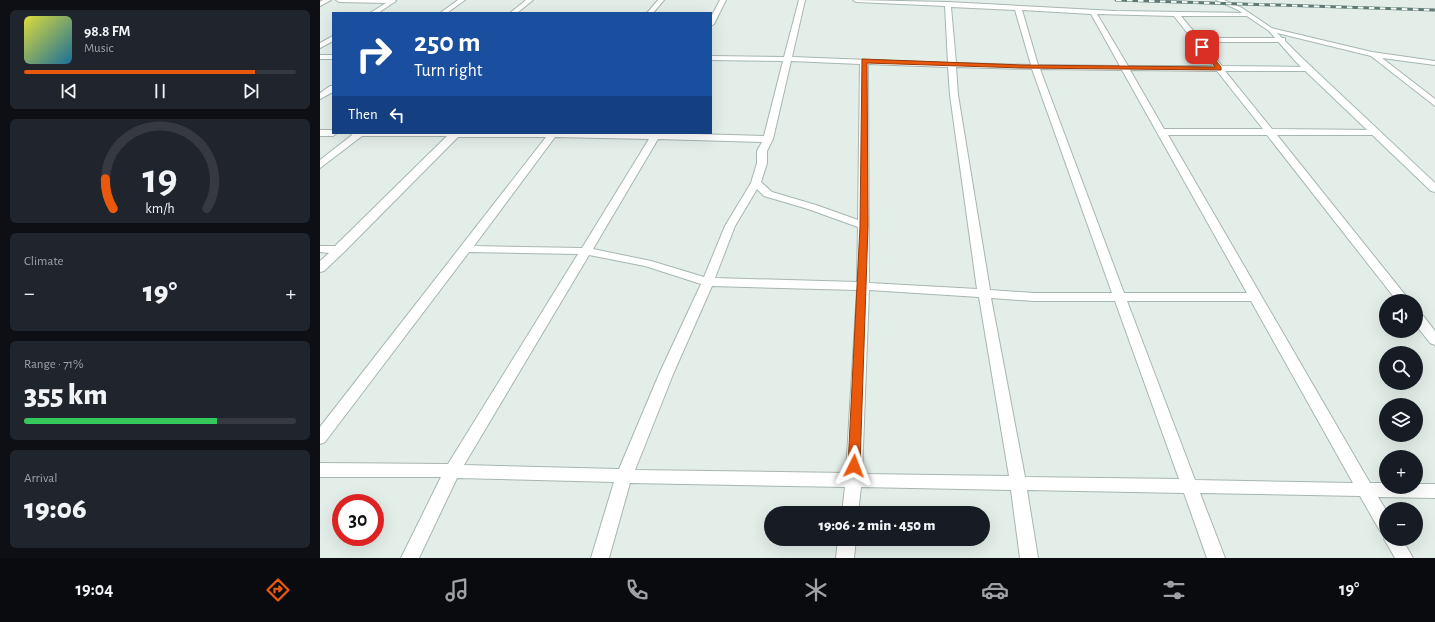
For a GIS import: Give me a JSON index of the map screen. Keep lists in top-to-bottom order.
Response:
{
  "page": {
    "turn": ["250 m", "Turn right"],
    "song": ["98.8 FM", "Music"],
    "then": "Then",
    "tile": [
      "Climate",
      ["Range · 71%", "355 km"],
      ["Arrival", "19:06"]
    ],
    "heat": ["−", "19°", "+"],
    "map_buttons": ["+", "−"],
    "limit": "30",
    "trip": "19:06 · 2 min · 450 m",
    "tabs": ["19:04", "19°"],
    "gauge": ["19", "km/h"]
  }
}
